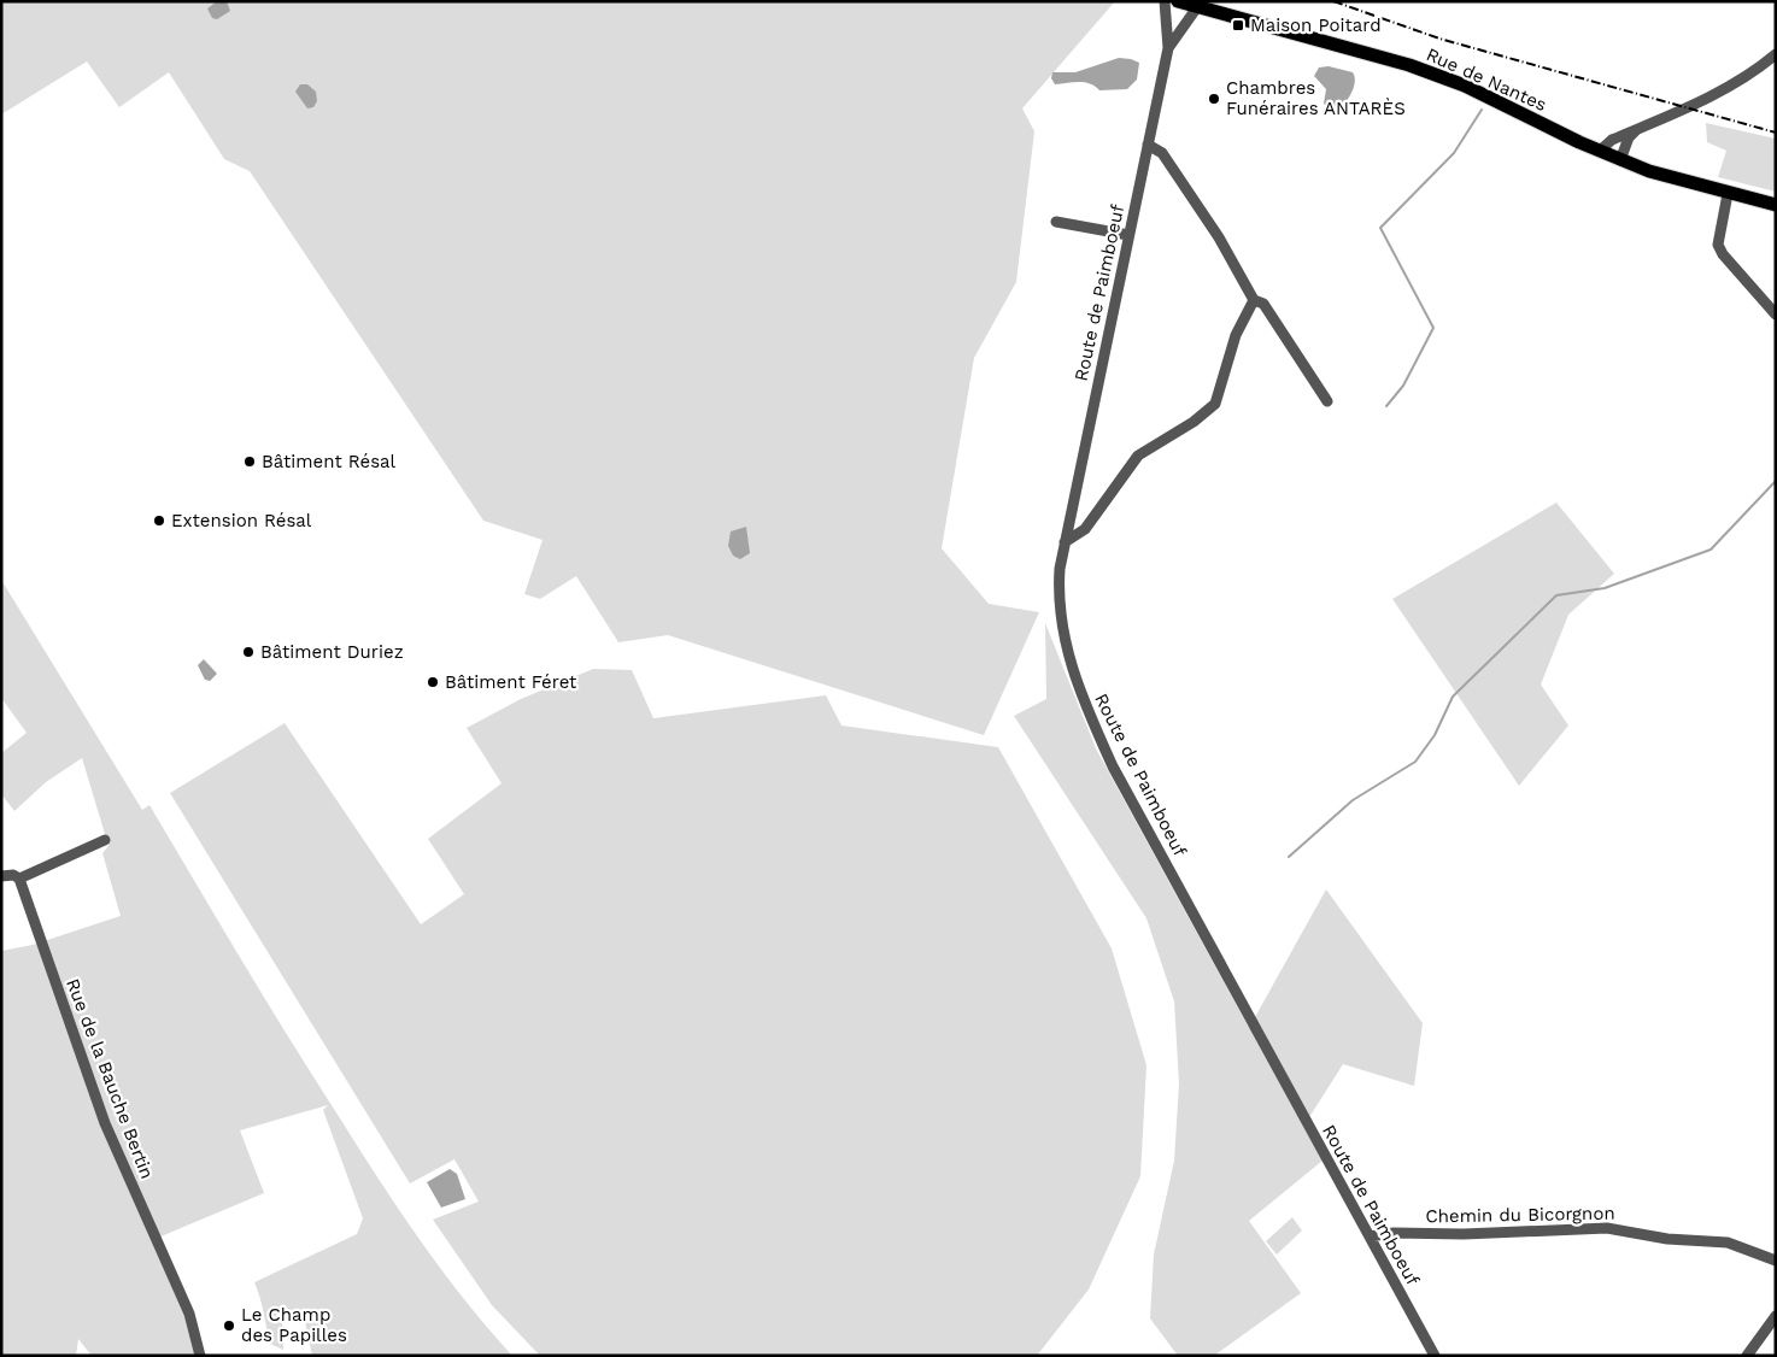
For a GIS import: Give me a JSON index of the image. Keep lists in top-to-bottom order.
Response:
{
  "streets": {
    "main road": ["Rue de Nantes"],
    "street": ["Route de Paimboeuf", "Rue de la Bauche Bertin", "Chemin du Bicorgnon"]
  },
  "crossings": [
    ["Rue de Nantes", "Route de Paimboeuf"],
    ["Route de Paimboeuf", "Chemin du Bicorgnon"]
  ],
  "places": {
    "transit": ["Maison Poitard"],
    "other": [
      "Chambres Funéraires ANTARÈS",
      "Bâtiment Résal",
      "Extension Résal",
      "Bâtiment Duriez",
      "Bâtiment Féret",
      "Le Champ des Papilles"
    ]
  }
}
